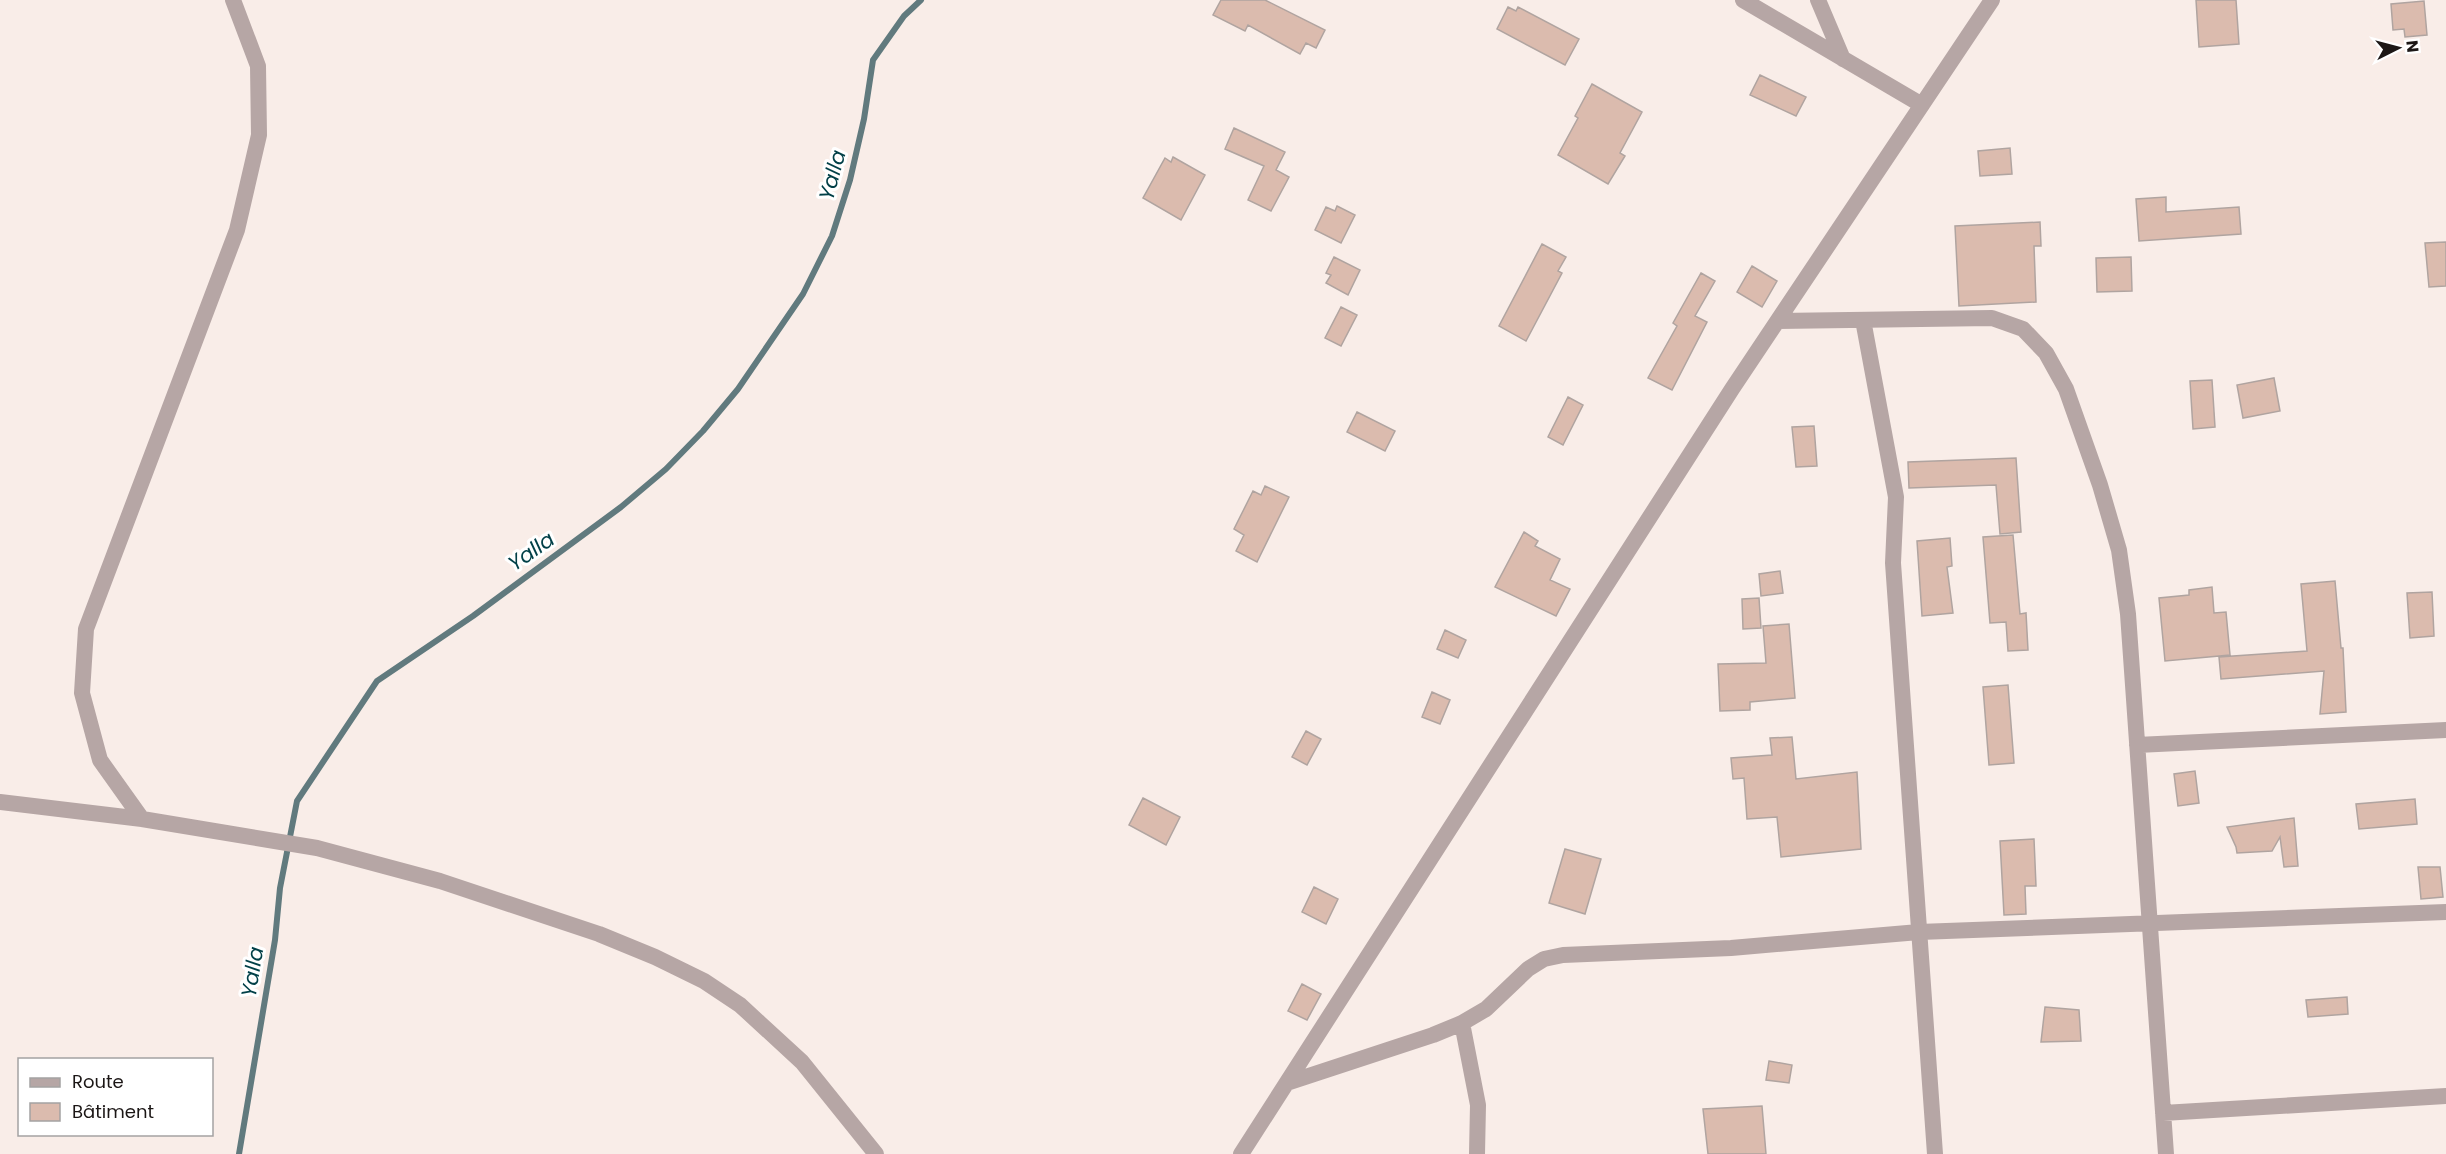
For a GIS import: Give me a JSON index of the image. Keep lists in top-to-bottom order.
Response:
{
  "water": ["Yalla"],
  "legend": ["Route", "Bâtiment"],
  "north": "right"
}
